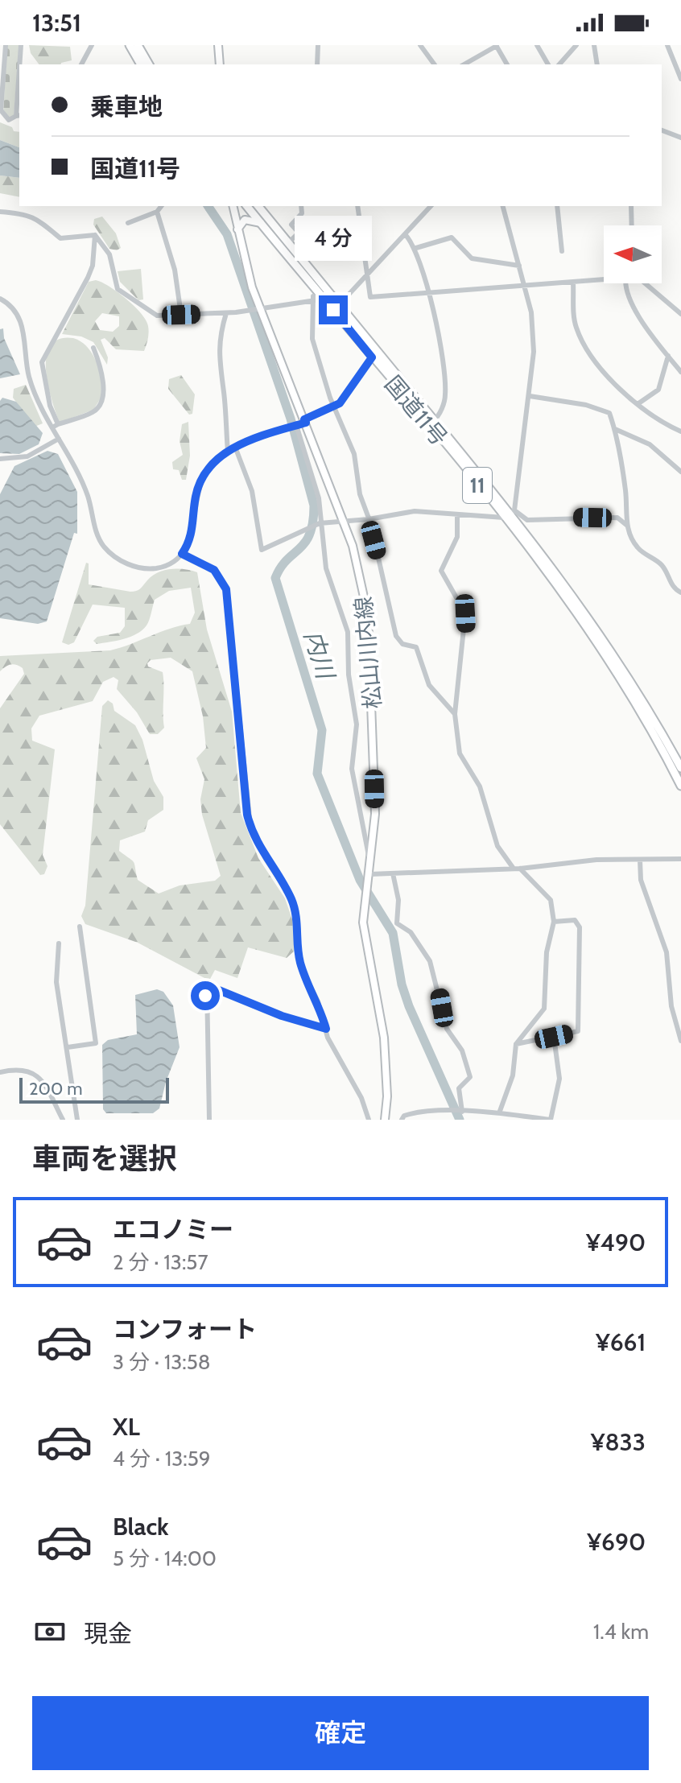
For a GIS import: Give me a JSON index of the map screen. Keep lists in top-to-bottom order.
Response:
{
  "streets": {
    "highway": ["国道11号", "11"],
    "main road": ["松山川内線"]
  },
  "water": ["内川"],
  "scale_bar": "200 m",
  "north": "left",
  "page": {
    "status": "13:51",
    "banner": ["乗車地", "国道11号"],
    "bubble": "4 分",
    "scale": "200 m",
    "heading": "車両を選択",
    "list": [
      {
        "name": "エコノミー",
        "note": "2 分 · 13:57",
        "value": "¥490"
      },
      {
        "name": "コンフォート",
        "note": "3 分 · 13:58",
        "value": "¥661"
      },
      {
        "name": "XL",
        "note": "4 分 · 13:59",
        "value": "¥833"
      },
      {
        "name": "Black",
        "note": "5 分 · 14:00",
        "value": "¥690"
      }
    ],
    "pay": ["現金", "1.4 km"],
    "buttons": "確定"
  }
}
